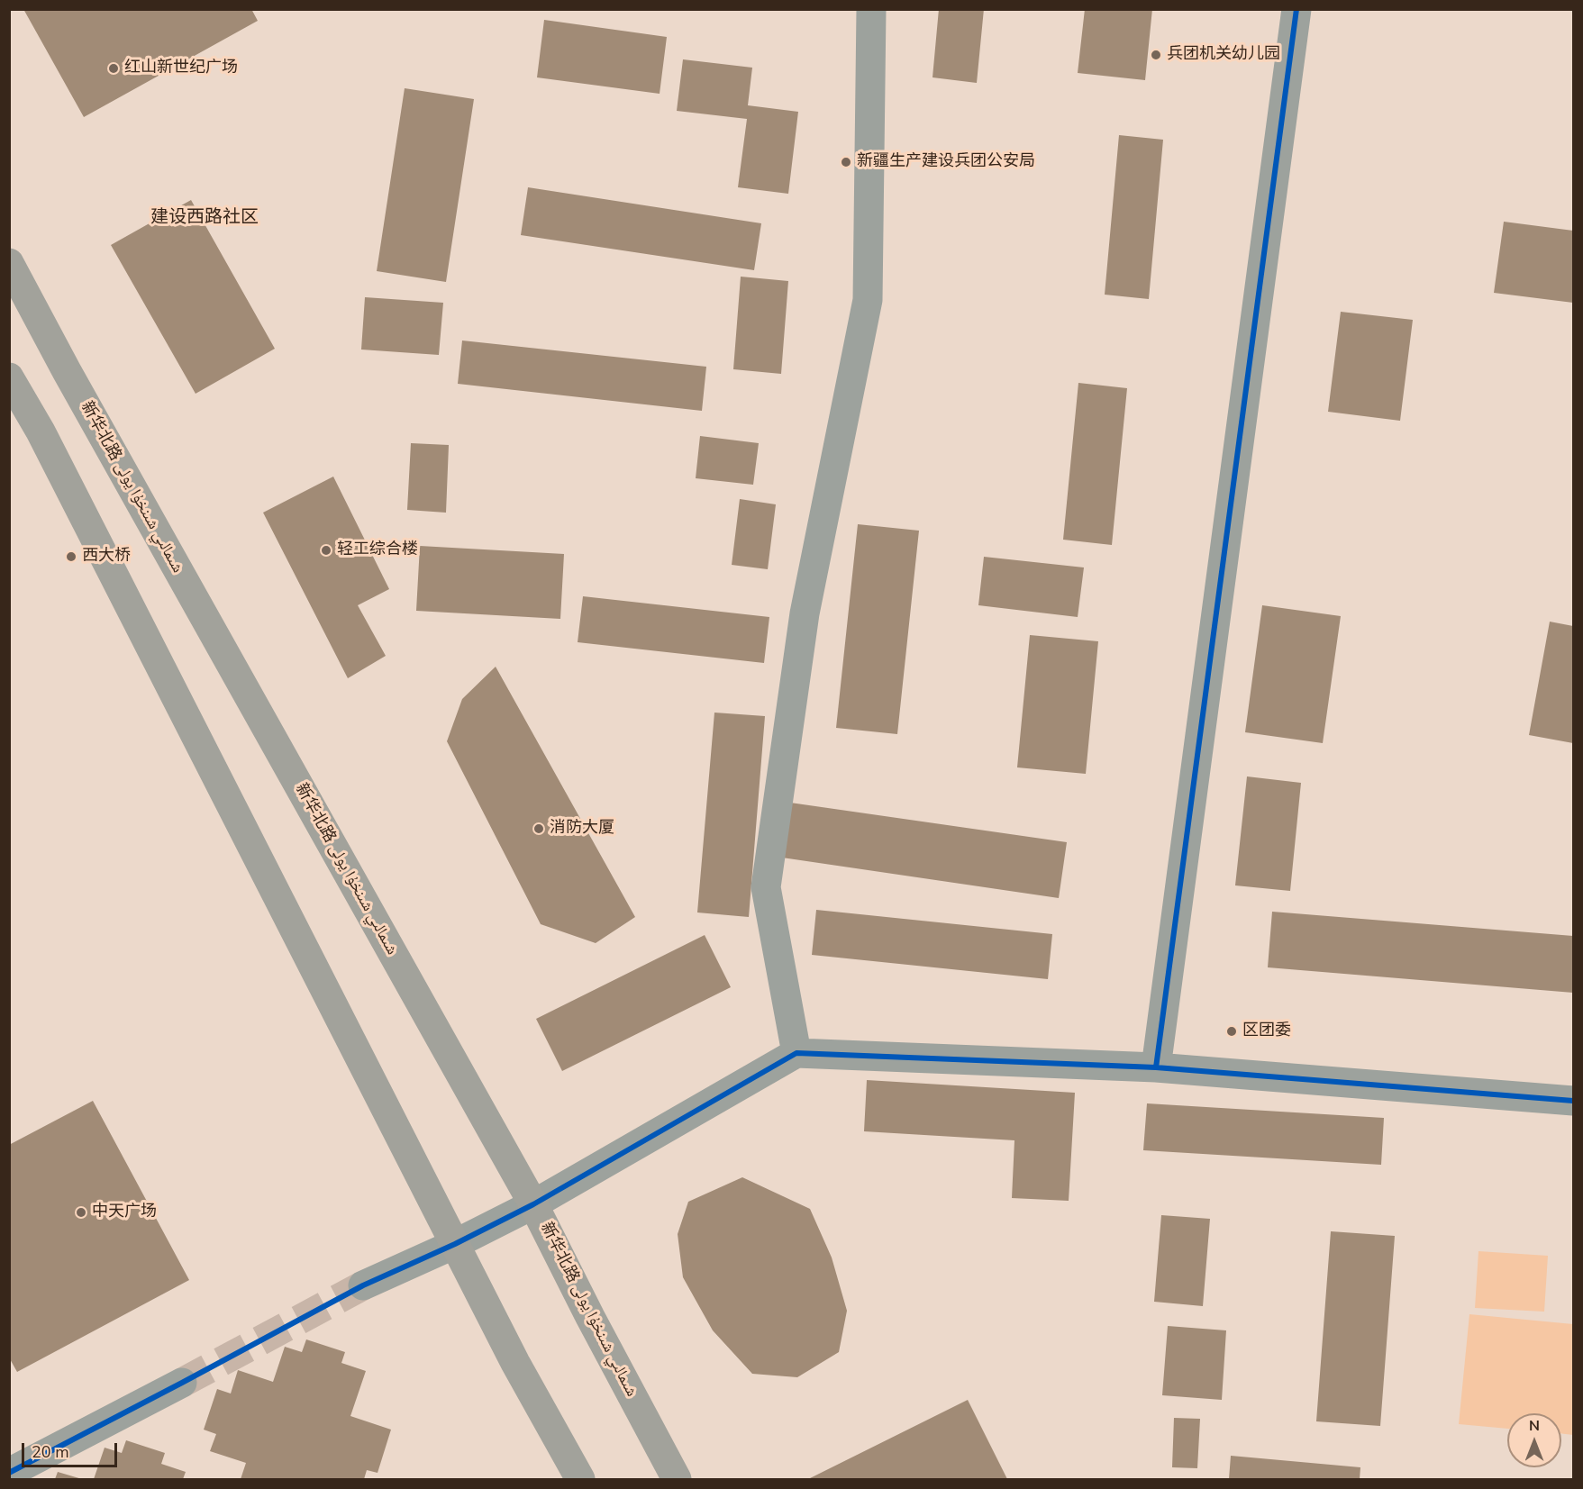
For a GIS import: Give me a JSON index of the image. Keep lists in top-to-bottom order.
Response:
{
  "streets": {
    "main road": ["新华北路 شىمالىي شىنخۇا يولى"]
  },
  "districts": ["建设西路社区"],
  "places": [
    "兵团机关幼儿园",
    "红山新世纪广场",
    "新疆生产建设兵团公安局",
    "轻工综合楼",
    "西大桥",
    "消防大厦",
    "区团委",
    "中天广场"
  ],
  "scale_bar": "20 m",
  "north": "top"
}
